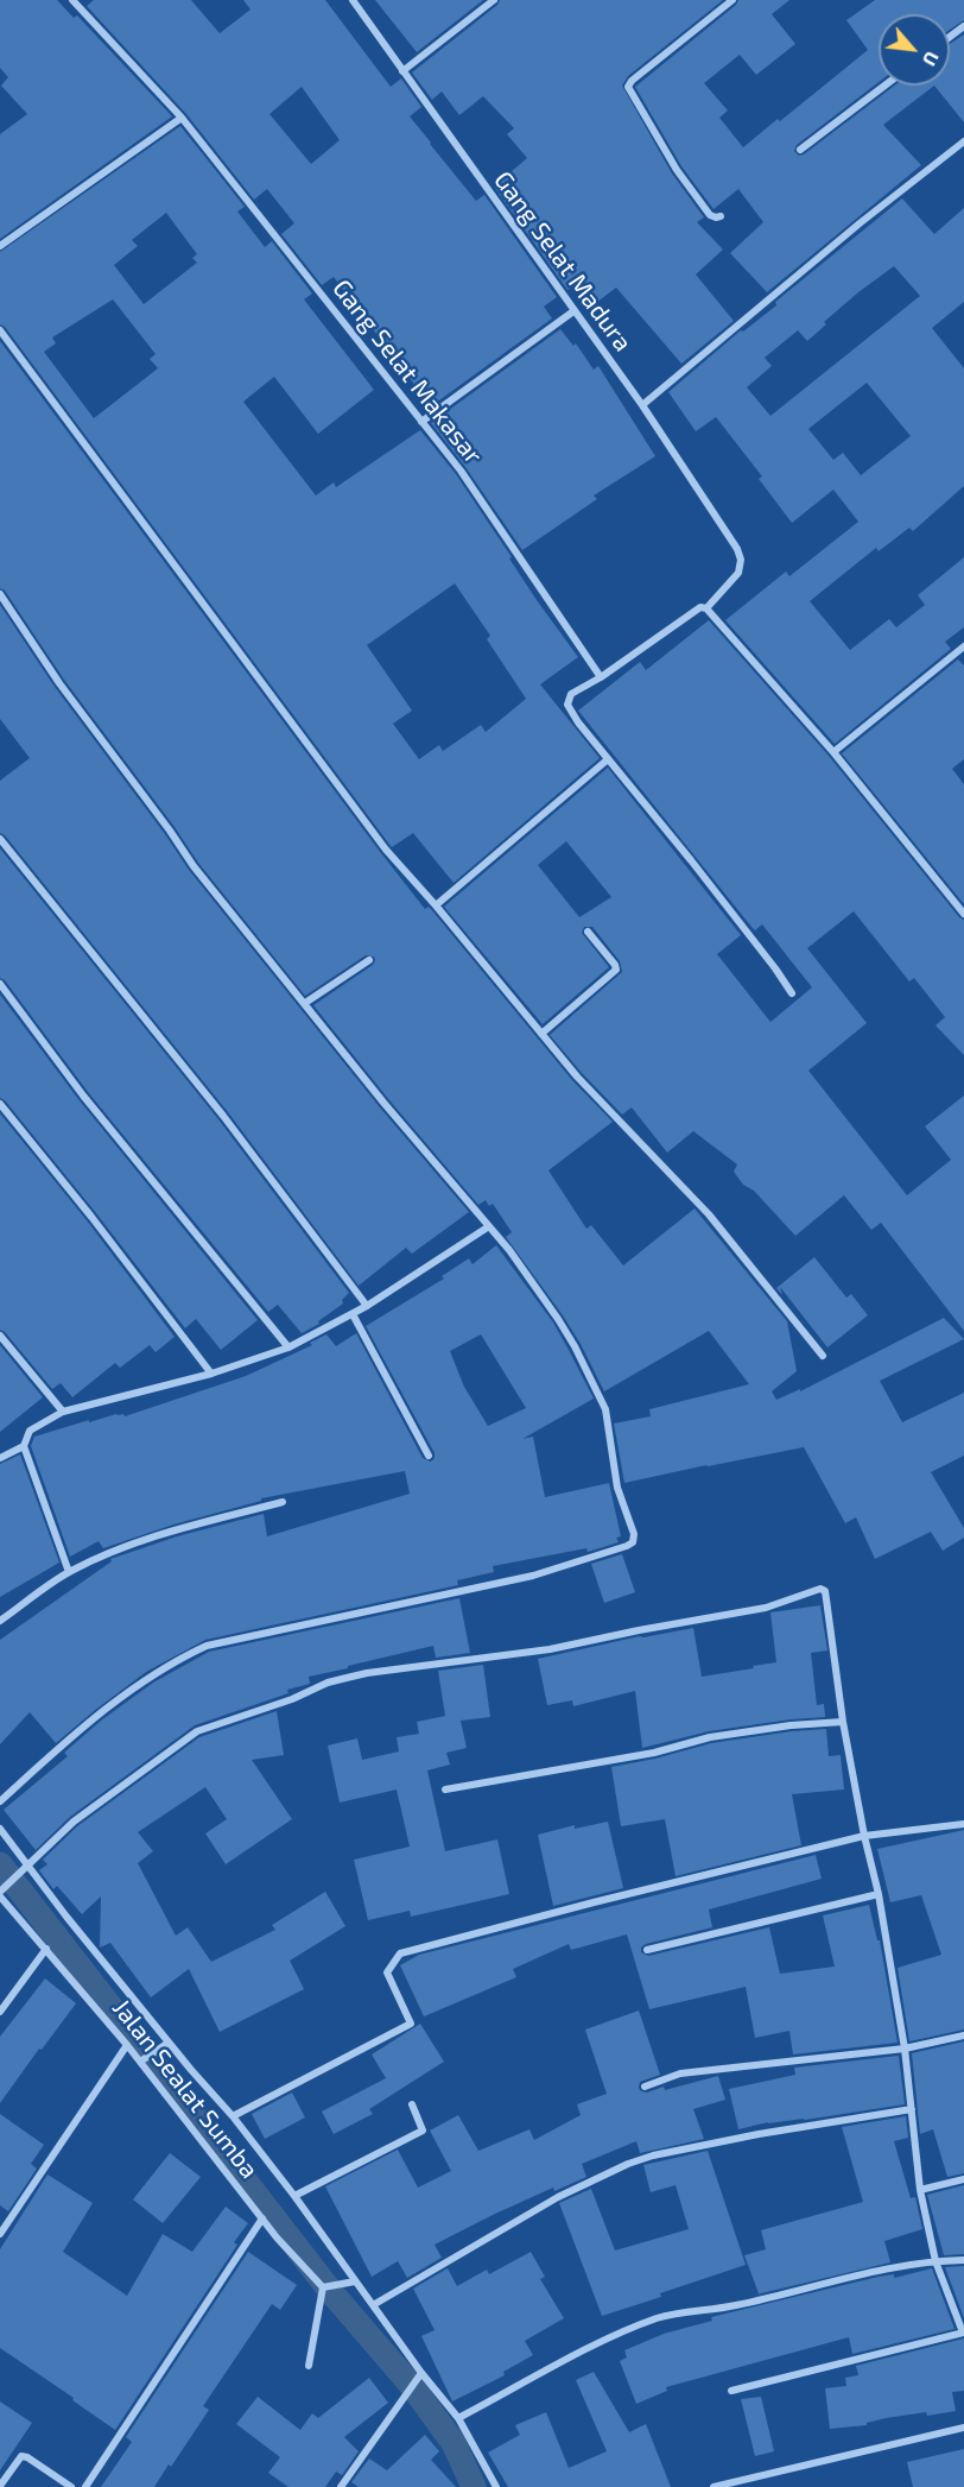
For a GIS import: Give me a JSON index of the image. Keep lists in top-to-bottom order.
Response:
{
  "streets": {
    "street": ["Gang Selat Madura", "Gang Selat Makasar", "Jalan Sealat Sumba"]
  },
  "north": "bottom right"
}
